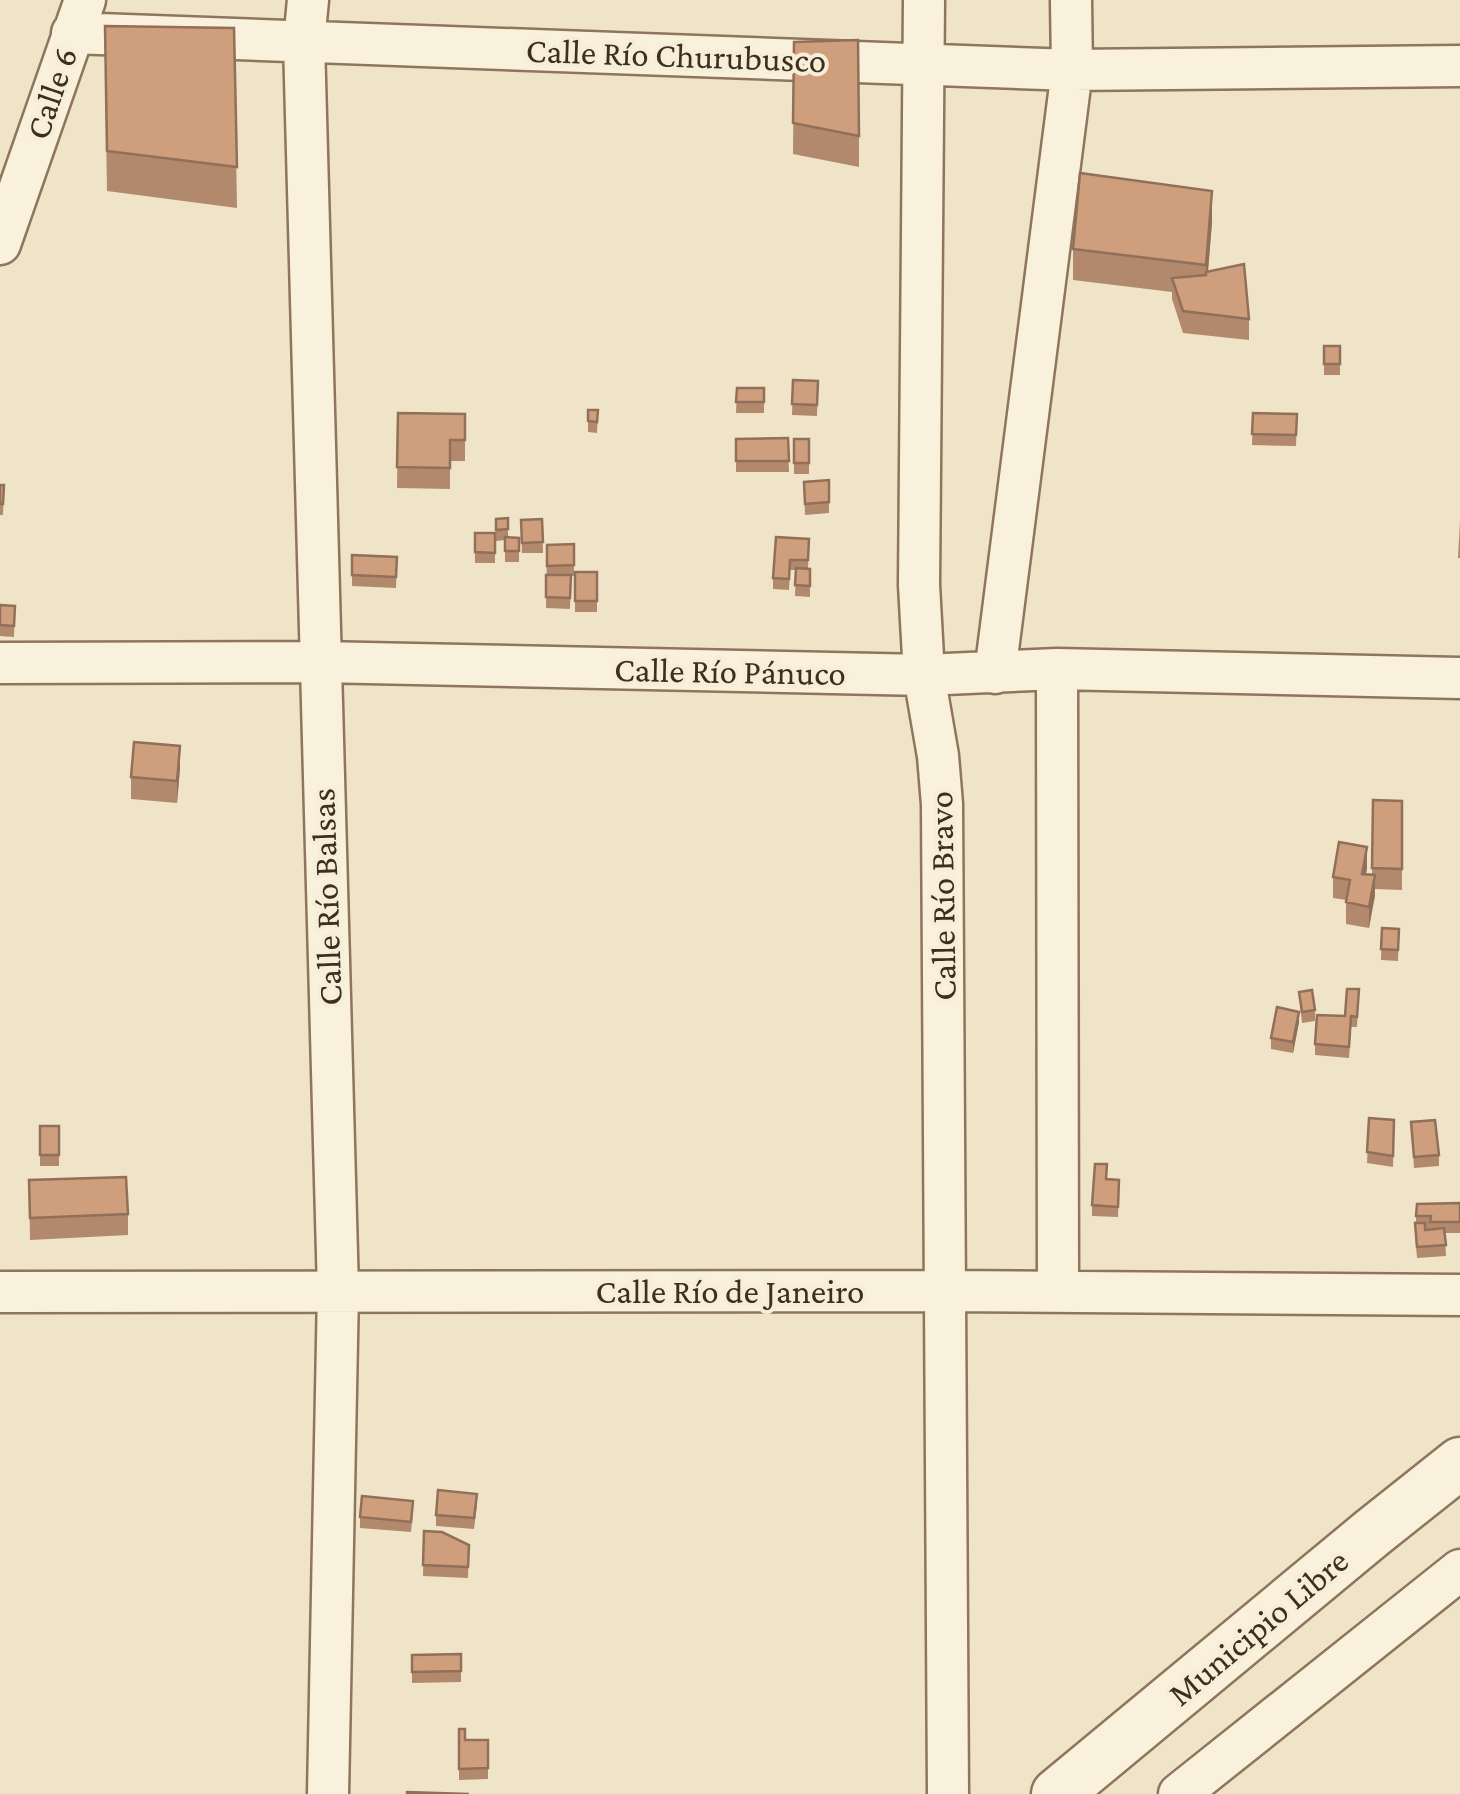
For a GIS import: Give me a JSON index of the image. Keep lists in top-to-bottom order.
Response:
{
  "streets": {
    "street": [
      "Calle Río Churubusco",
      "Calle 6",
      "Calle Río Pánuco",
      "Calle Río Bravo",
      "Calle Río Balsas",
      "Calle Río de Janeiro",
      "Municipio Libre"
    ]
  },
  "crossings": [
    ["Calle Río Churubusco", "Calle 6"],
    ["Calle Río Churubusco", "Calle Río Bravo"],
    ["Calle Río Churubusco", "Calle Río Balsas"],
    ["Calle Río Pánuco", "Calle Río Bravo"],
    ["Calle Río Pánuco", "Calle Río Balsas"],
    ["Calle Río Bravo", "Calle Río de Janeiro"],
    ["Calle Río Balsas", "Calle Río de Janeiro"]
  ]
}
